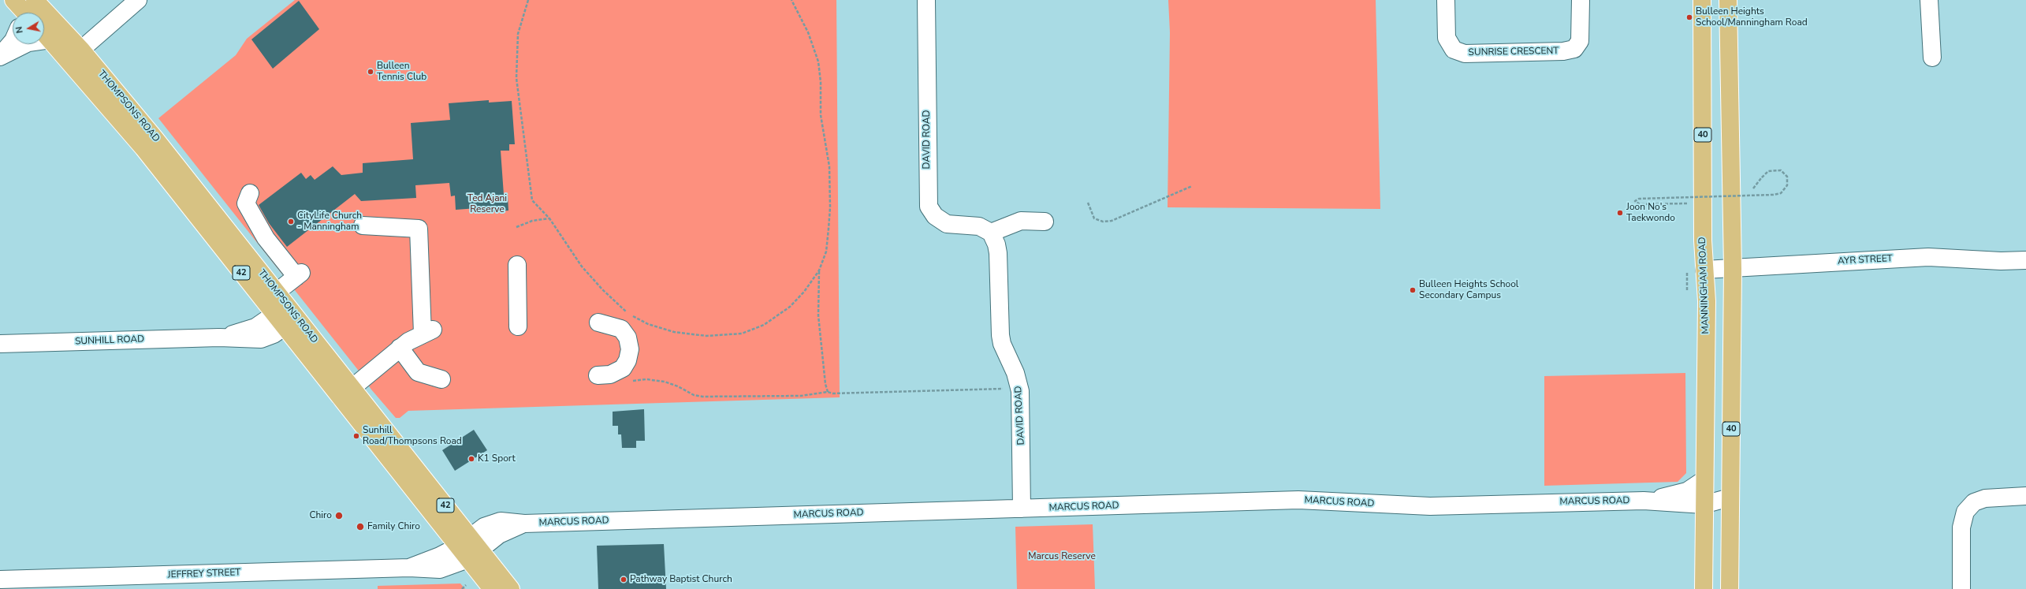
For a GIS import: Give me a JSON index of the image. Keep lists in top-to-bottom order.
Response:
{
  "streets": {
    "main road": [
      "THOMPSONS ROAD",
      "40",
      "42",
      "MANNINGHAM ROAD"
    ],
    "street": [
      "SUNRISE CRESCENT",
      "DAVID ROAD",
      "AYR STREET",
      "SUNHILL ROAD",
      "MARCUS ROAD",
      "JEFFREY STREET"
    ]
  },
  "crossings": [
    ["THOMPSONS ROAD", "SUNHILL ROAD"],
    ["THOMPSONS ROAD", "MARCUS ROAD"],
    ["THOMPSONS ROAD", "JEFFREY STREET"],
    ["40", "AYR STREET"],
    ["40", "MARCUS ROAD"],
    ["DAVID ROAD", "MARCUS ROAD"],
    ["AYR STREET", "MANNINGHAM ROAD"],
    ["MANNINGHAM ROAD", "MARCUS ROAD"],
    ["MARCUS ROAD", "JEFFREY STREET"]
  ],
  "parks": ["Ted Ajani Reserve", "Marcus Reserve"],
  "places": [
    "Bulleen Heights School/Manningham Road",
    "Bulleen Tennis Club",
    "Joon No's Taekwondo",
    "CityLife Church - Manningham",
    "Bulleen Heights School Secondary Campus",
    "Sunhill Road/Thompsons Road",
    "K1 Sport",
    "Chiro",
    "Family Chiro",
    "Pathway Baptist Church"
  ],
  "north": "left"
}
